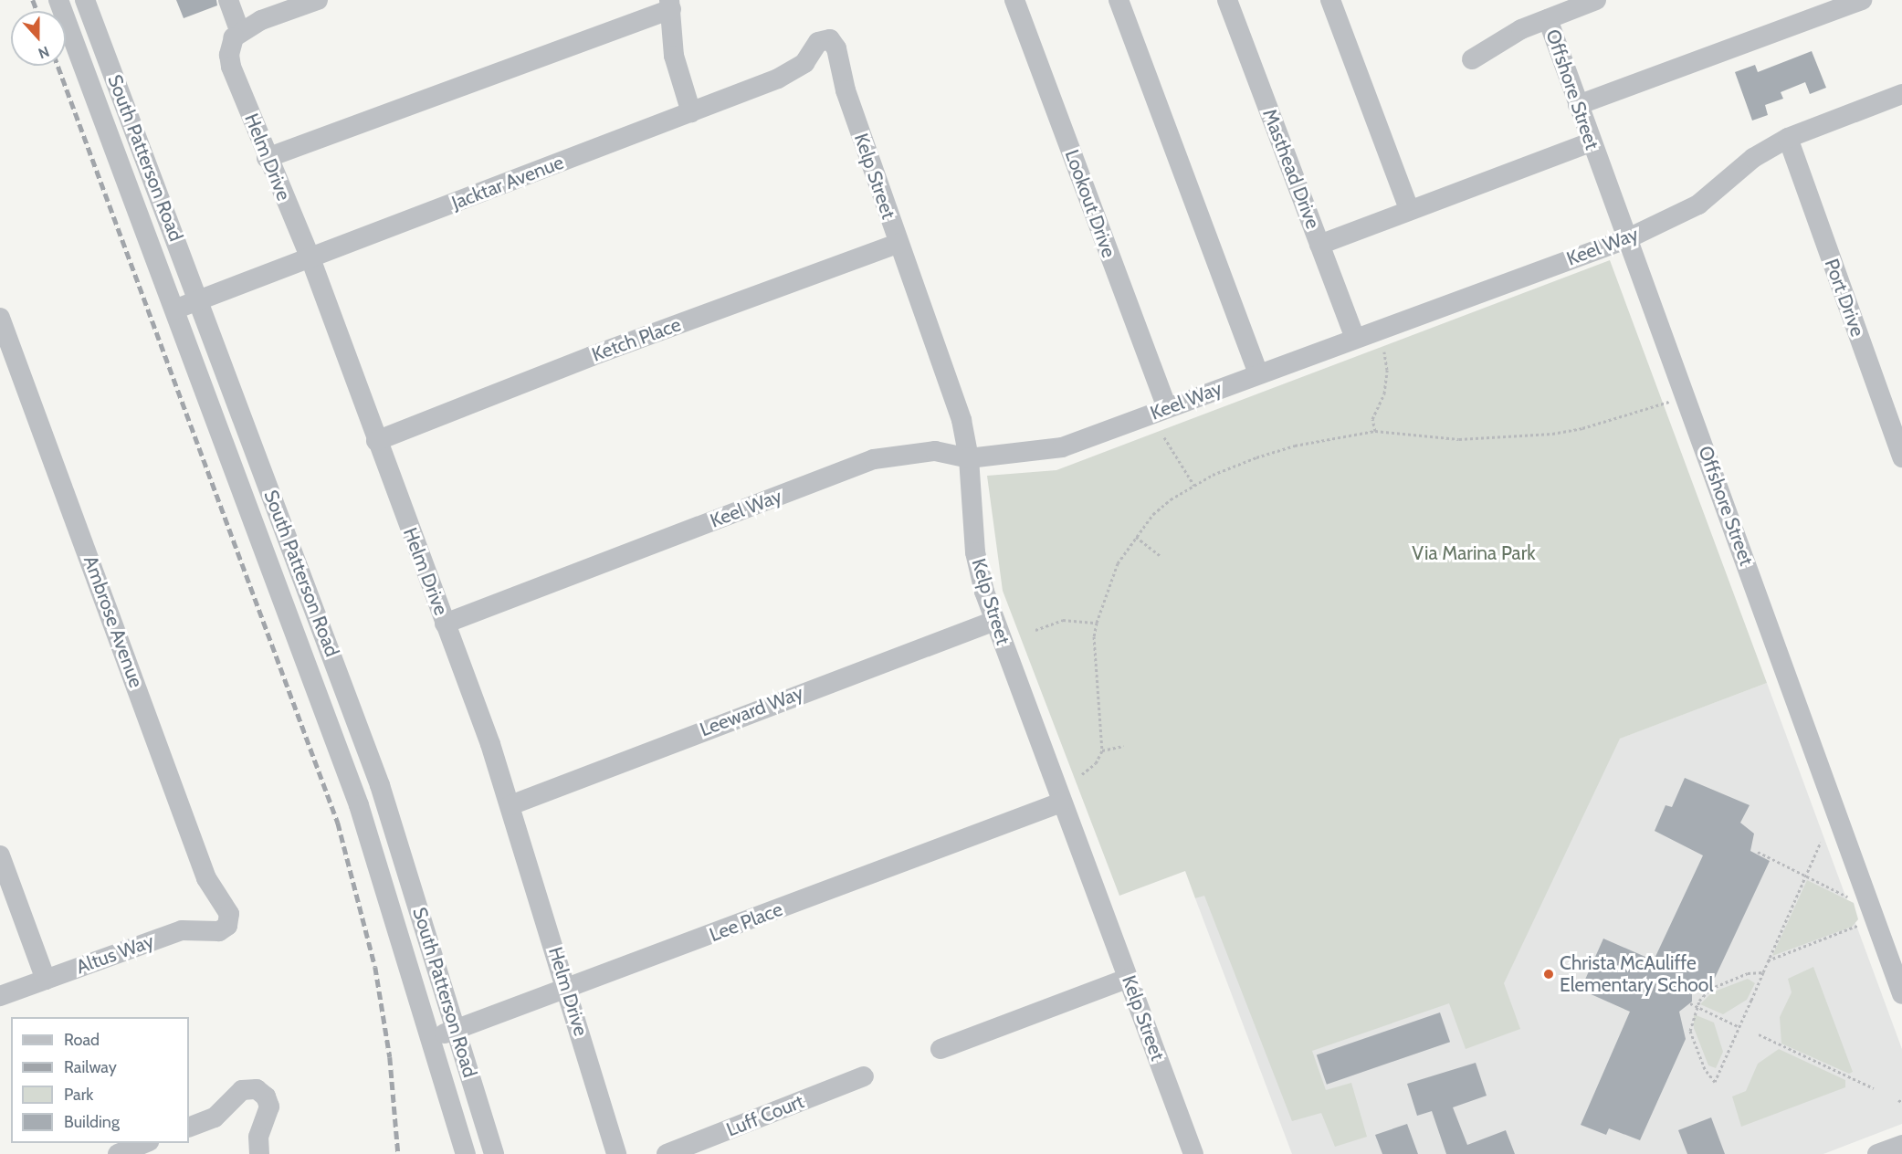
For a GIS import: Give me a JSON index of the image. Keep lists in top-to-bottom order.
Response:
{
  "streets": {
    "street": [
      "Offshore Street",
      "Helm Drive",
      "South Patterson Road",
      "Masthead Drive",
      "Kelp Street",
      "Jacktar Avenue",
      "Lookout Drive",
      "Keel Way",
      "Port Drive",
      "Ketch Place",
      "Ambrose Avenue",
      "Leeward Way",
      "Lee Place",
      "Altus Way",
      "Luff Court"
    ]
  },
  "crossings": [
    ["Offshore Street", "Keel Way"],
    ["Helm Drive", "Jacktar Avenue"],
    ["Helm Drive", "Keel Way"],
    ["Helm Drive", "Ketch Place"],
    ["Helm Drive", "Leeward Way"],
    ["Helm Drive", "Lee Place"],
    ["South Patterson Road", "Jacktar Avenue"],
    ["South Patterson Road", "Lee Place"],
    ["Masthead Drive", "Keel Way"],
    ["Kelp Street", "Jacktar Avenue"],
    ["Kelp Street", "Keel Way"],
    ["Kelp Street", "Ketch Place"],
    ["Kelp Street", "Leeward Way"],
    ["Kelp Street", "Lee Place"],
    ["Lookout Drive", "Keel Way"],
    ["Keel Way", "Port Drive"],
    ["Ambrose Avenue", "Altus Way"]
  ],
  "parks": ["Via Marina Park"],
  "places": ["Christa McAuliffe Elementary School"],
  "legend": [
    "Road",
    "Railway",
    "Park",
    "Building"
  ],
  "north": "bottom"
}
